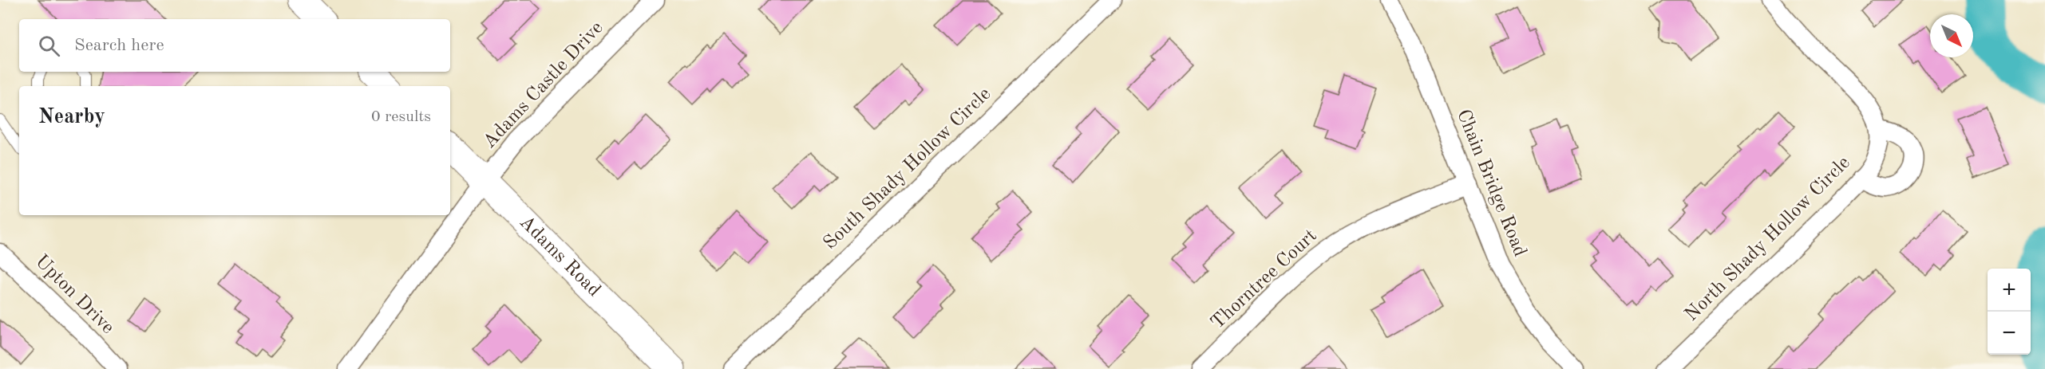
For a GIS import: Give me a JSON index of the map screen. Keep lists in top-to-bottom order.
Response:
{
  "streets": {
    "street": [
      "Adams Castle Drive",
      "South Shady Hollow Circle",
      "Chain Bridge Road",
      "North Shady Hollow Circle",
      "Adams Road",
      "Thorntree Court",
      "Upton Drive"
    ]
  },
  "crossings": [
    ["Adams Castle Drive", "Adams Road"],
    ["Chain Bridge Road", "Thorntree Court"]
  ],
  "north": "bottom right",
  "page": {
    "search": "Search here",
    "heading": ["Nearby", "0 results"],
    "map_buttons": ["+", "−"]
  }
}
